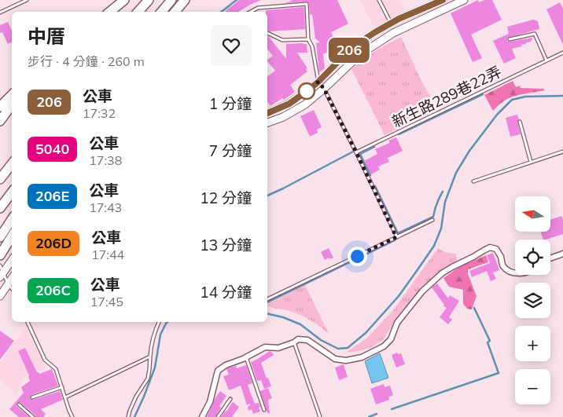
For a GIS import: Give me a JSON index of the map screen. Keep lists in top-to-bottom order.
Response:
{
  "streets": {
    "lane": ["新生路289巷22弄"]
  },
  "lines": ["bus line 206"],
  "north": "left",
  "page": {
    "on_map": "206",
    "heading": ["中厝", "步行 · 4 分鐘 · 260 m"],
    "list": [
      {
        "mark": "206",
        "name": "公車",
        "note": "17:32",
        "value": "1 分鐘"
      },
      {
        "mark": "5040",
        "name": "公車",
        "note": "17:38",
        "value": "7 分鐘"
      },
      {
        "mark": "206E",
        "name": "公車",
        "note": "17:43",
        "value": "12 分鐘"
      },
      {
        "mark": "206D",
        "name": "公車",
        "note": "17:44",
        "value": "13 分鐘"
      },
      {
        "mark": "206C",
        "name": "公車",
        "note": "17:45",
        "value": "14 分鐘"
      }
    ],
    "map_buttons": ["+", "−"]
  }
}
